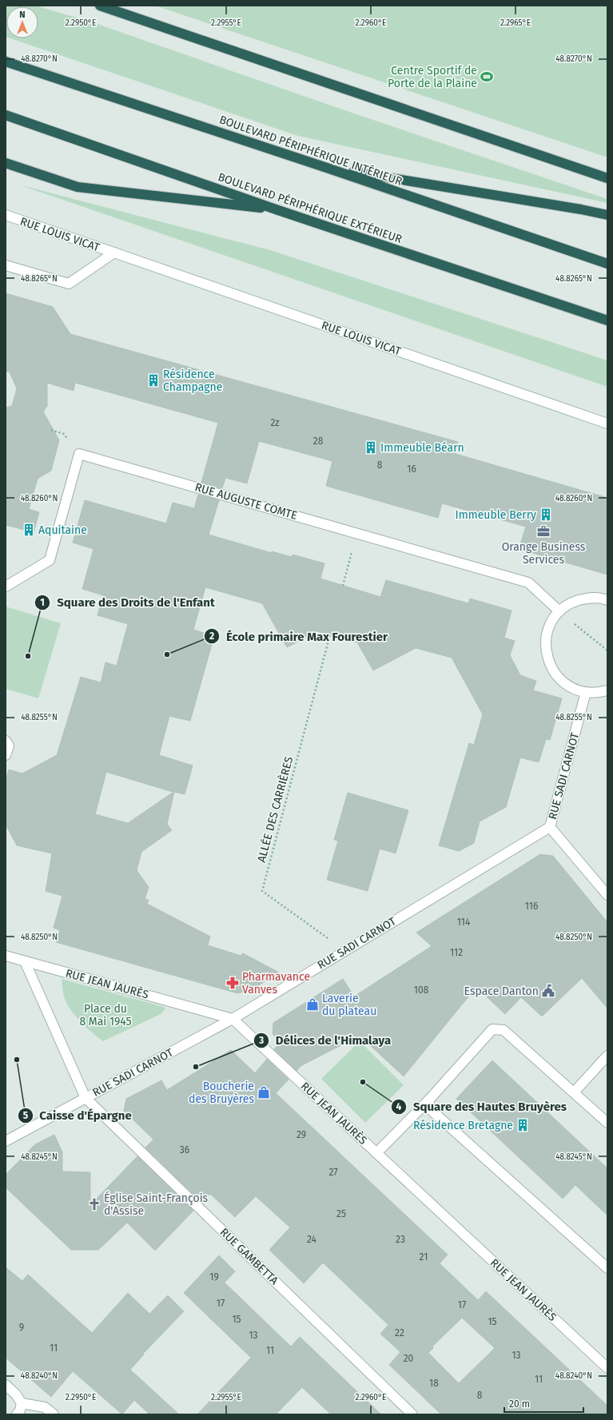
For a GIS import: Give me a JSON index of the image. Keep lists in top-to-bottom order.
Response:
{
  "streets": {
    "highway": ["BOULEVARD PÉRIPHÉRIQUE INTÉRIEUR", "BOULEVARD PÉRIPHÉRIQUE EXTÉRIEUR"],
    "street": [
      "RUE LOUIS VICAT",
      "RUE AUGUSTE COMTE",
      "RUE SADI CARNOT",
      "RUE JEAN JAURÈS",
      "RUE GAMBETTA"
    ],
    "path": ["ALLÉE DES CARRIÈRES"]
  },
  "crossings": [
    ["RUE SADI CARNOT", "ALLÉE DES CARRIÈRES"],
    ["RUE SADI CARNOT", "RUE JEAN JAURÈS"],
    ["RUE SADI CARNOT", "RUE GAMBETTA"]
  ],
  "parks": ["Place du 8 Mai 1945"],
  "places": {
    "sports": ["Centre Sportif de Porte de la Plaine"],
    "building": [
      "Résidence Champagne",
      "Immeuble Béarn",
      "Immeuble Berry",
      "Aquitaine",
      "Résidence Bretagne"
    ],
    "office": ["Orange Business Services"],
    "other": [
      "École primaire Max Fourestier",
      "Square des Droits de l'Enfant",
      "Caisse d'Épargne",
      "Délices de l'Himalaya",
      "Square des Hautes Bruyères"
    ],
    "pharmacy": ["Pharmavance Vanves"],
    "public building": ["Espace Danton"],
    "shop": ["Laverie du plateau", "Boucherie des Bruyères"],
    "church": ["Église Saint-François d'Assise"]
  },
  "house_numbers": [
    "2z",
    "28",
    "8",
    "16",
    "116",
    "114",
    "112",
    "108",
    "29",
    "36",
    "27",
    "25",
    "24",
    "23",
    "21",
    "19",
    "17",
    "17",
    "15",
    "15",
    "9",
    "22",
    "13",
    "11",
    "11",
    "13",
    "20",
    "11",
    "18",
    "8"
  ],
  "scale_bar": "20 m",
  "north": "top",
  "coordinates": [
    "2.2950°E",
    "2.2955°E",
    "2.2960°E",
    "2.2965°E",
    "48.8270°N",
    "48.8265°N",
    "48.8260°N",
    "48.8255°N",
    "48.8250°N",
    "48.8245°N",
    "48.8240°N"
  ]
}
